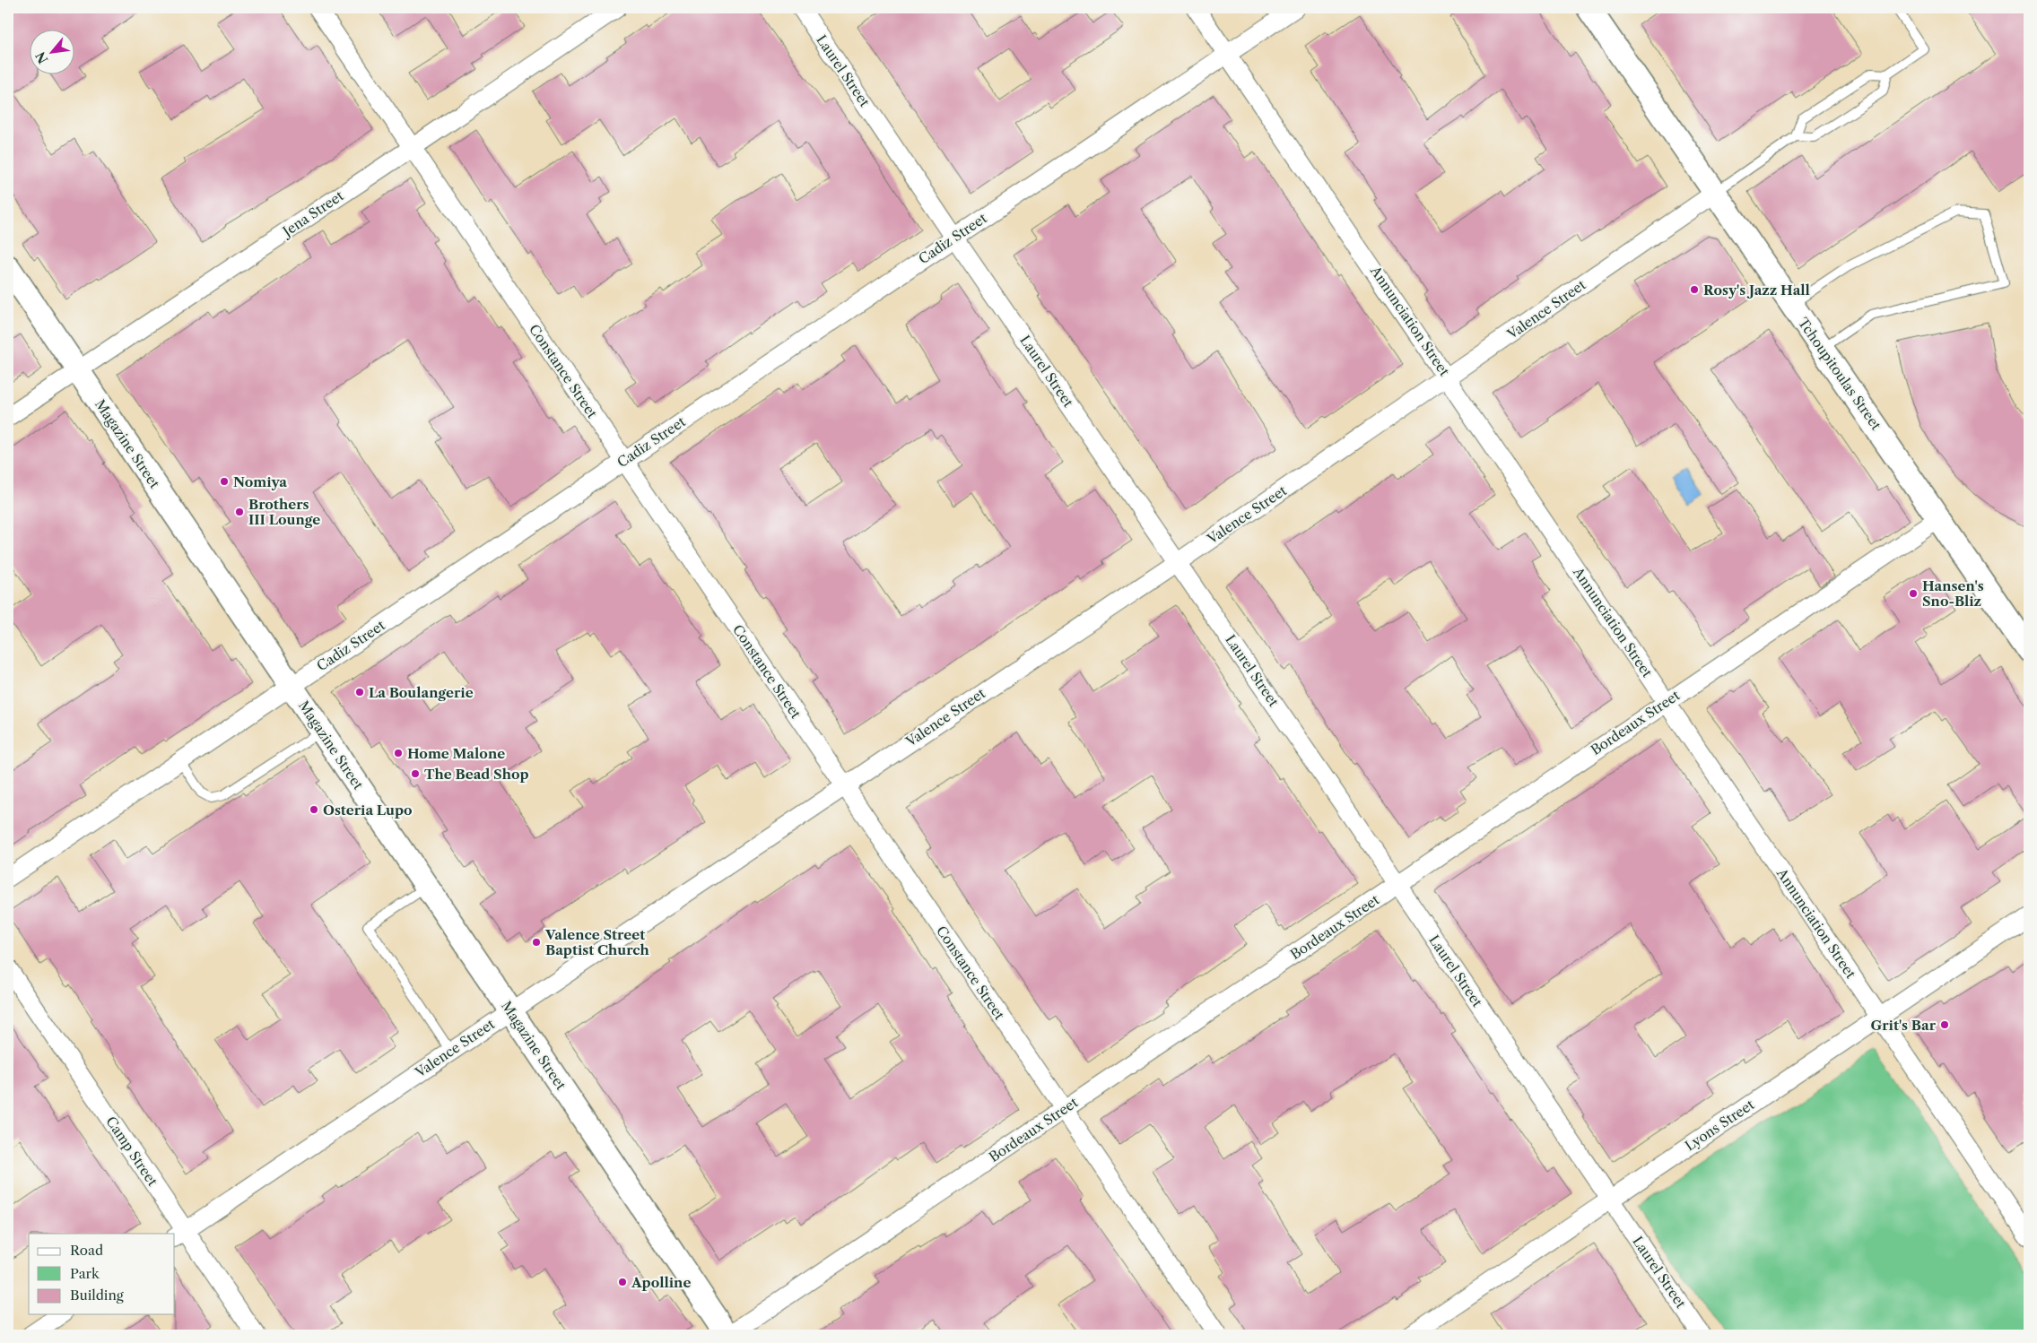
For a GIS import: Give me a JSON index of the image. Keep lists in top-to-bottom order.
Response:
{
  "streets": {
    "street": [
      "Laurel Street",
      "Jena Street",
      "Cadiz Street",
      "Valence Street",
      "Annunciation Street",
      "Constance Street",
      "Tchoupitoulas Street",
      "Magazine Street",
      "Bordeaux Street",
      "Lyons Street",
      "Camp Street"
    ]
  },
  "crossings": [
    ["Laurel Street", "Cadiz Street"],
    ["Laurel Street", "Valence Street"],
    ["Laurel Street", "Bordeaux Street"],
    ["Laurel Street", "Lyons Street"],
    ["Jena Street", "Constance Street"],
    ["Jena Street", "Magazine Street"],
    ["Cadiz Street", "Annunciation Street"],
    ["Cadiz Street", "Constance Street"],
    ["Cadiz Street", "Magazine Street"],
    ["Valence Street", "Annunciation Street"],
    ["Valence Street", "Constance Street"],
    ["Valence Street", "Tchoupitoulas Street"],
    ["Valence Street", "Magazine Street"],
    ["Valence Street", "Camp Street"],
    ["Annunciation Street", "Bordeaux Street"],
    ["Annunciation Street", "Lyons Street"],
    ["Constance Street", "Bordeaux Street"],
    ["Tchoupitoulas Street", "Bordeaux Street"],
    ["Magazine Street", "Bordeaux Street"]
  ],
  "places": [
    "Rosy's Jazz Hall",
    "Nomiya",
    "Brothers III Lounge",
    "Hansen's Sno-Bliz",
    "La Boulangerie",
    "Home Malone",
    "The Bead Shop",
    "Osteria Lupo",
    "Valence Street Baptist Church",
    "Grit's Bar",
    "Apolline"
  ],
  "legend": ["Road", "Park", "Building"],
  "north": "bottom left"
}
